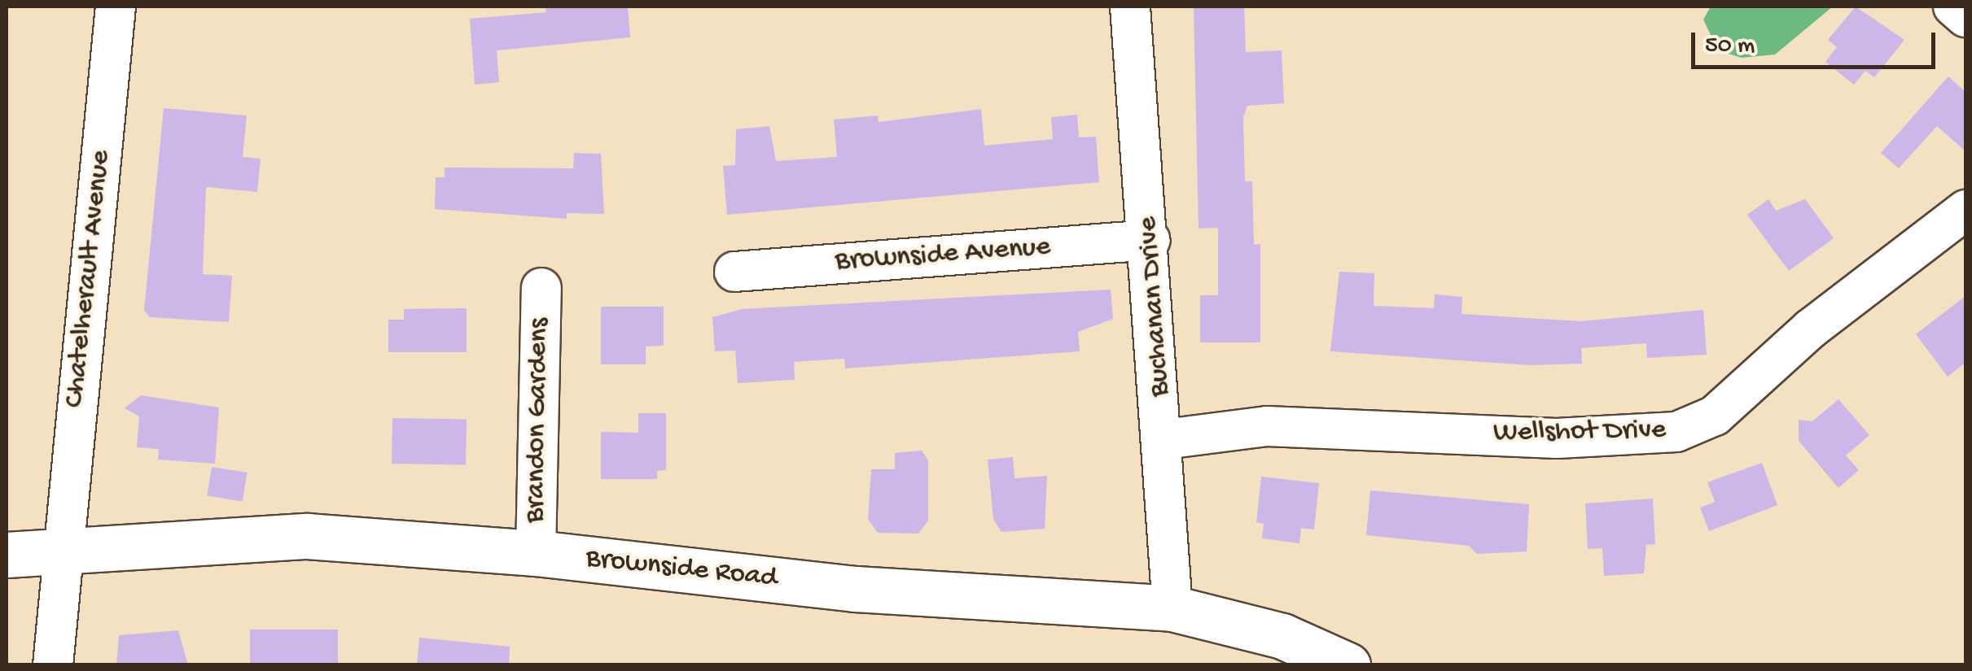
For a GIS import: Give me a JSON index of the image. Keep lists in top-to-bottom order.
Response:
{
  "streets": {
    "street": [
      "Brownside Avenue",
      "Chatelherault Avenue",
      "Buchanan Drive",
      "Brandon Gardens",
      "Wellshot Drive",
      "Brownside Road"
    ]
  },
  "crossings": [
    ["Brownside Avenue", "Buchanan Drive"],
    ["Chatelherault Avenue", "Brownside Road"],
    ["Buchanan Drive", "Wellshot Drive"],
    ["Buchanan Drive", "Brownside Road"],
    ["Brandon Gardens", "Brownside Road"]
  ],
  "scale_bar": "50 m"
}
